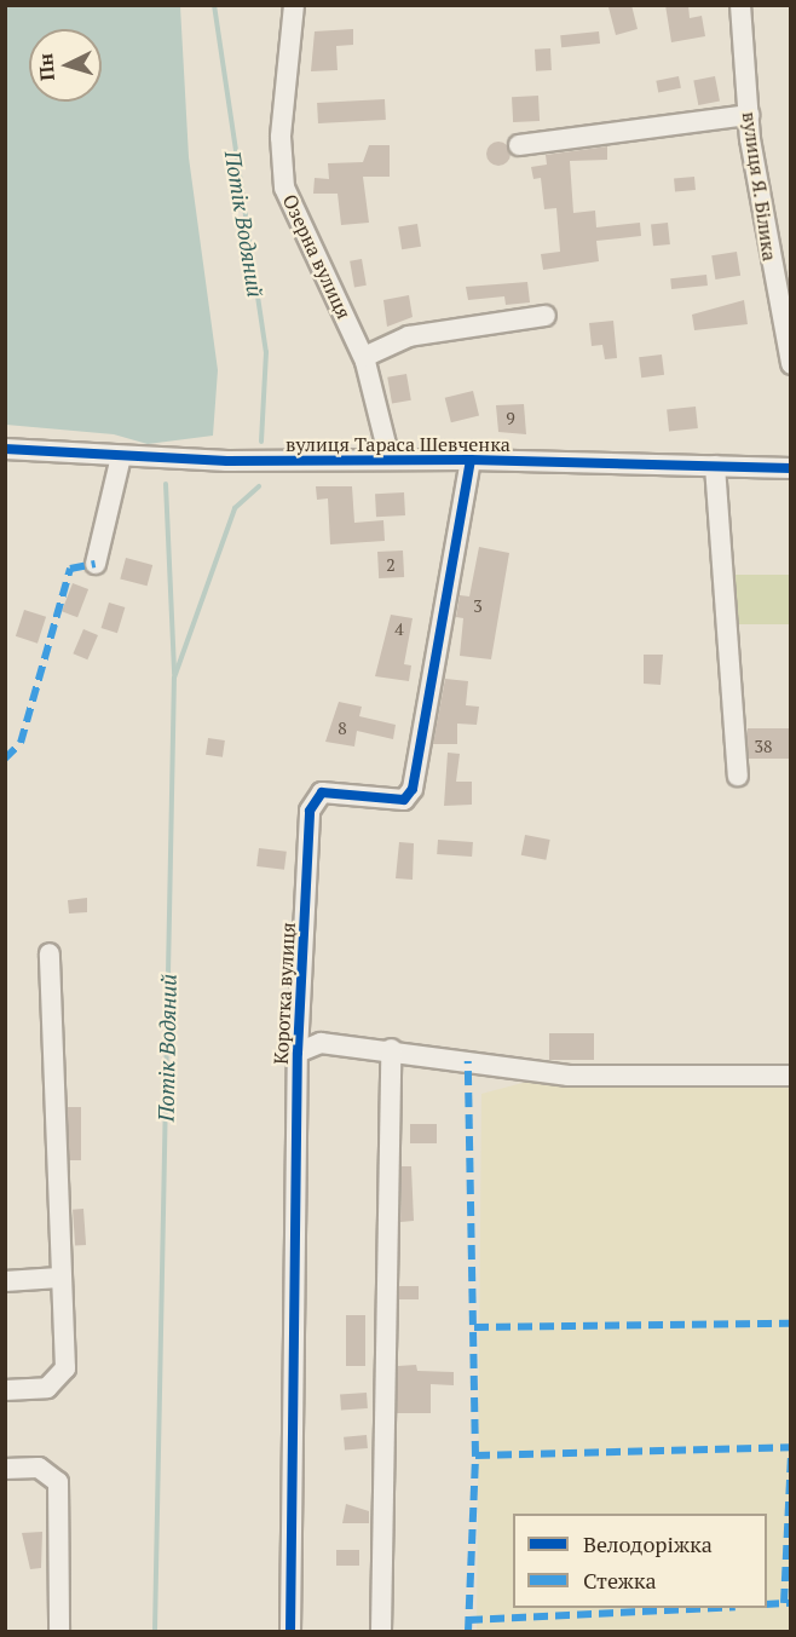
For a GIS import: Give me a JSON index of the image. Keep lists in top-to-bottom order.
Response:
{
  "streets": {
    "street": [
      "вулиця Я. Білика",
      "Озерна вулиця",
      "вулиця Тараса Шевченка",
      "Коротка вулиця"
    ]
  },
  "crossings": [
    ["Озерна вулиця", "вулиця Тараса Шевченка"],
    ["вулиця Тараса Шевченка", "Коротка вулиця"]
  ],
  "water": ["Потік Водяний"],
  "house_numbers": [
    "9",
    "2",
    "3",
    "4",
    "8",
    "38"
  ],
  "legend": ["Велодоріжка", "Стежка"],
  "north": "left"
}
